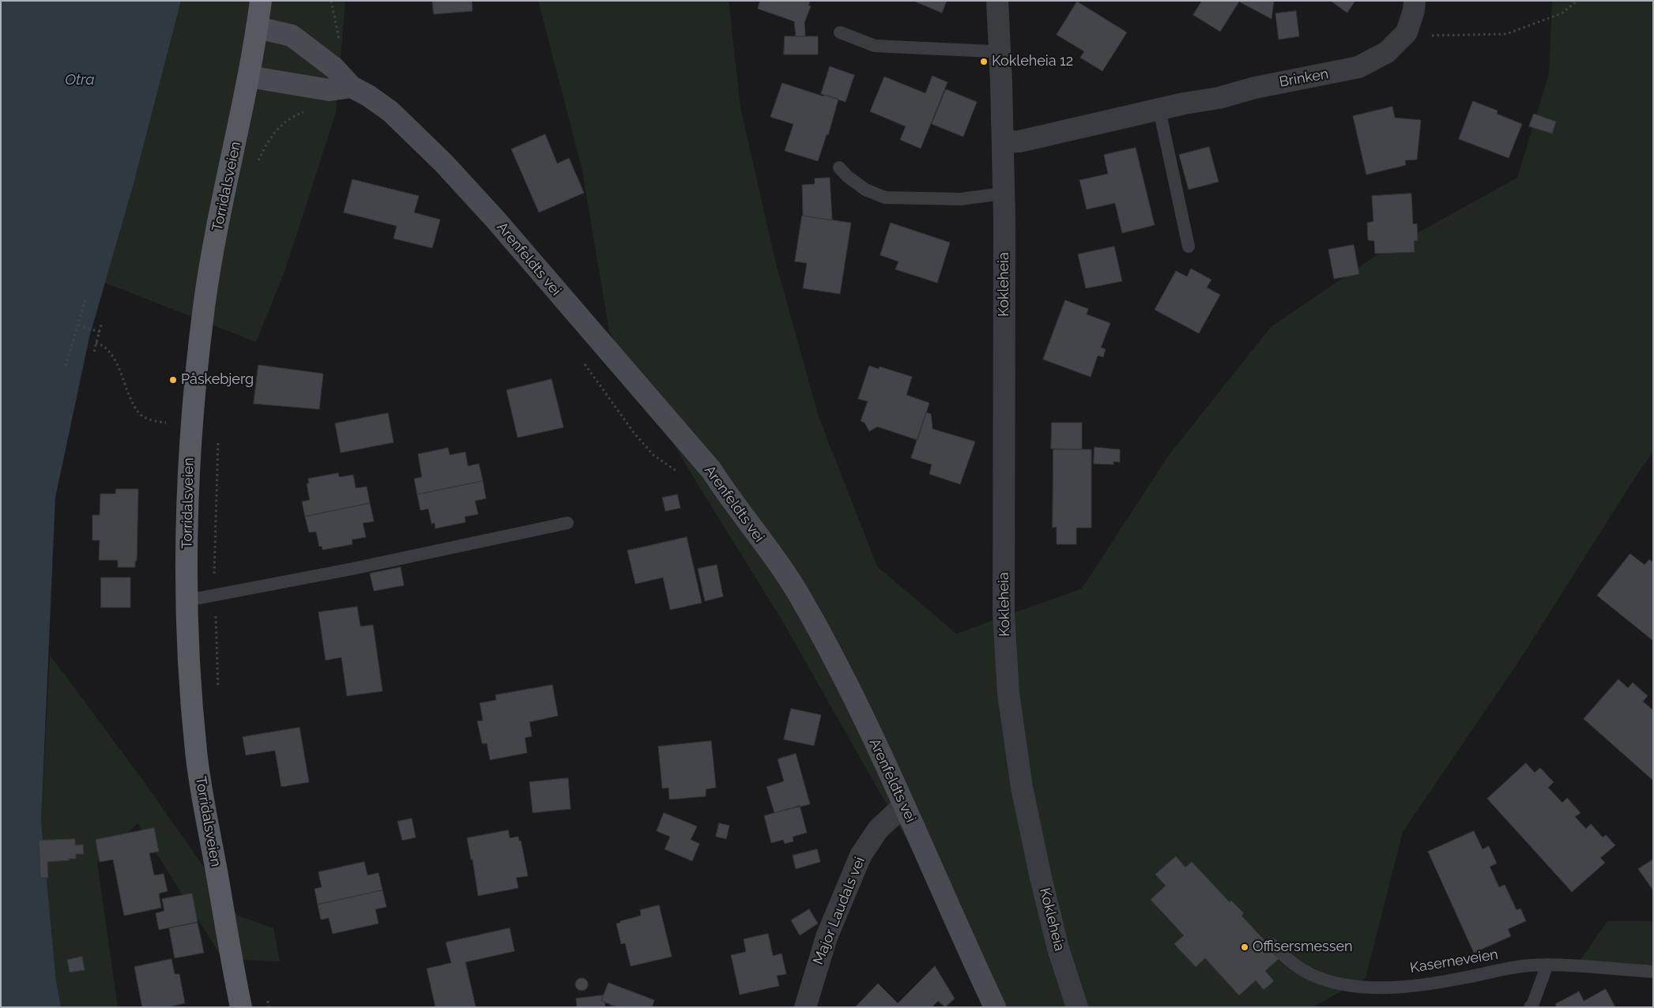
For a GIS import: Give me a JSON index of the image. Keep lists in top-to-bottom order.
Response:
{
  "streets": {
    "main road": ["Torridalsveien"],
    "street": [
      "Brinken",
      "Arenfeldts vei",
      "Kokleheia",
      "Major Laudals vei"
    ],
    "lane": ["Kaserneveien"]
  },
  "crossings": [
    ["Brinken", "Kokleheia"],
    ["Torridalsveien", "Arenfeldts vei"],
    ["Arenfeldts vei", "Major Laudals vei"]
  ],
  "water": ["Otra"],
  "places": ["Kokleheia 12", "Påskebjerg", "Offisersmessen"]
}
